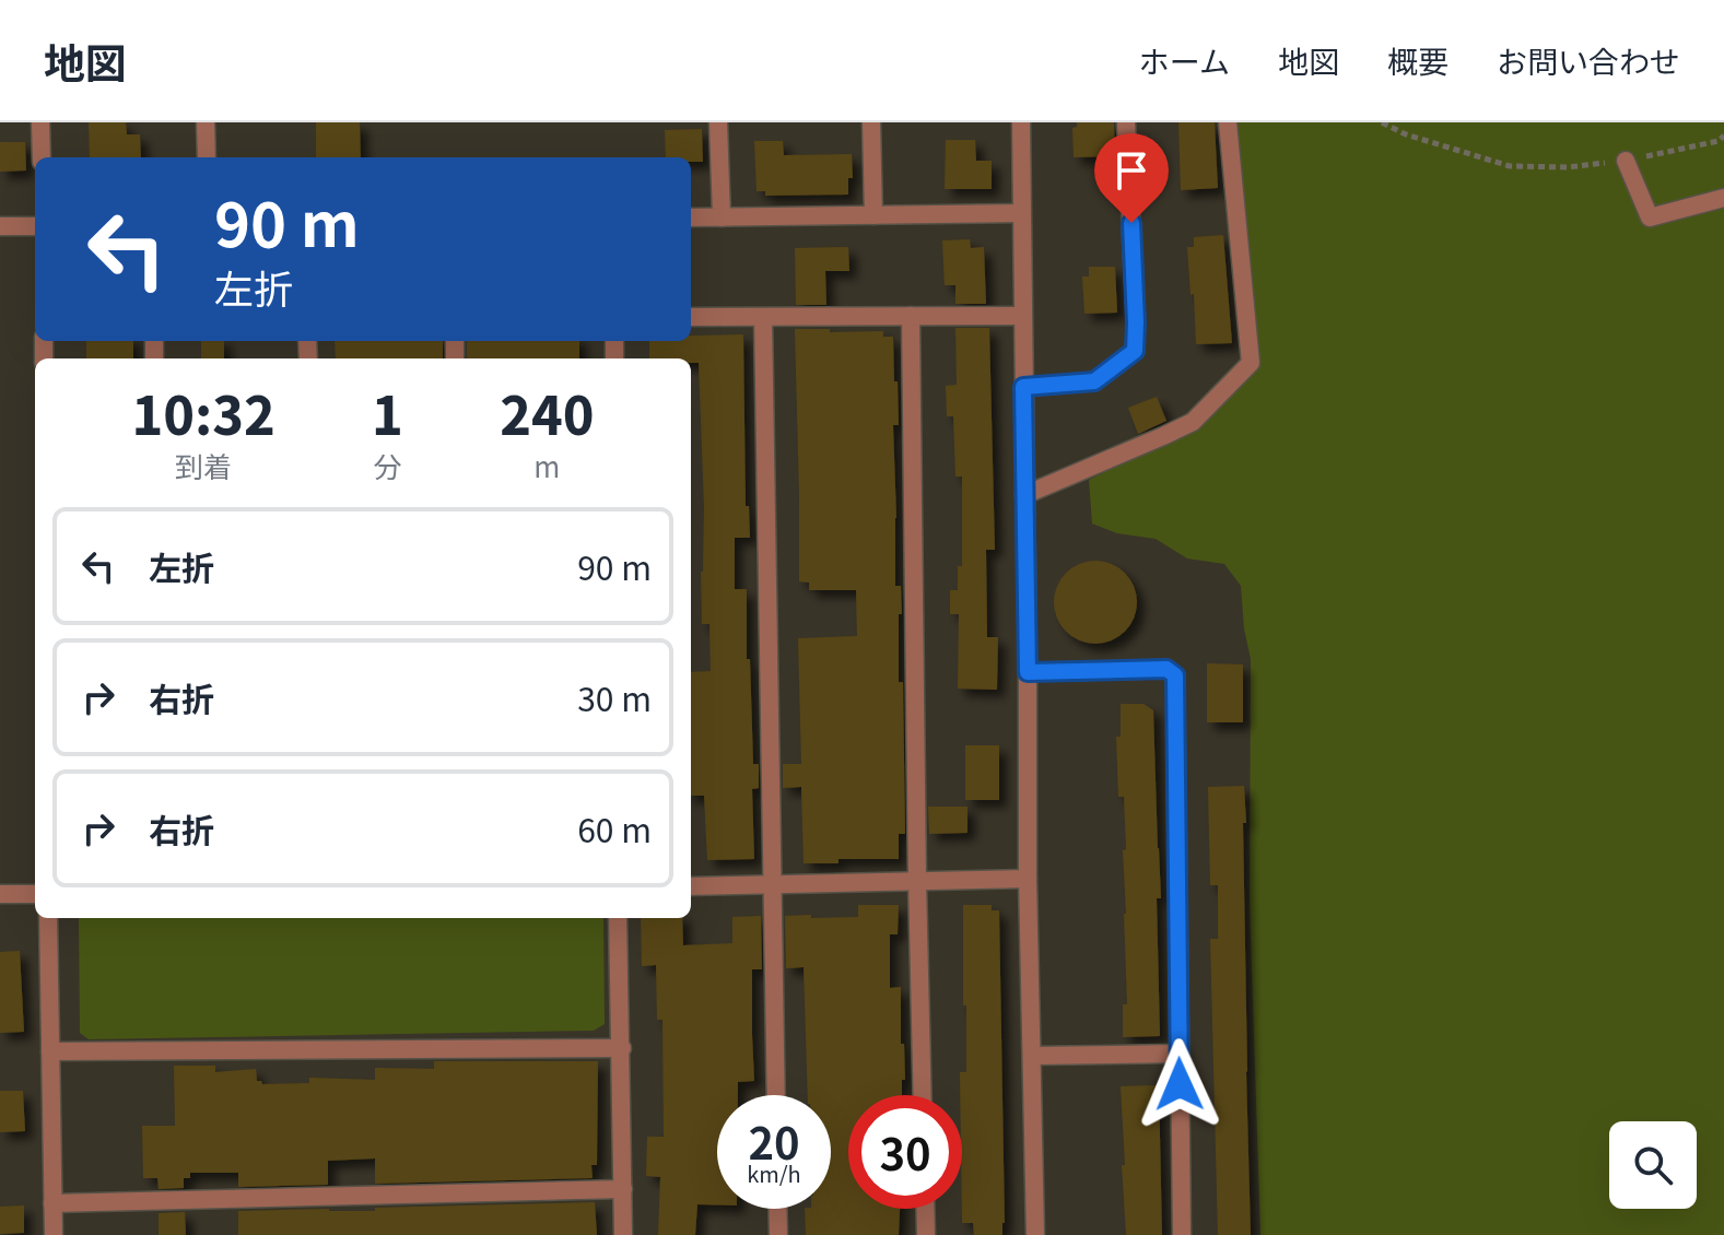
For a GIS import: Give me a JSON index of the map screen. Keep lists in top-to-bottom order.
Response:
{
  "page": {
    "header": "地図",
    "nav": [
      "ホーム",
      "地図",
      "概要",
      "お問い合わせ"
    ],
    "turn": ["90 m", "左折"],
    "eta": [
      "10:32",
      "到着",
      "1",
      "分",
      "240",
      "m"
    ],
    "list": [
      {
        "name": "左折",
        "value": "90 m"
      },
      {
        "name": "右折",
        "value": "30 m"
      },
      {
        "name": "右折",
        "value": "60 m"
      }
    ],
    "speed": "20 km/h",
    "limit": "30"
  }
}
